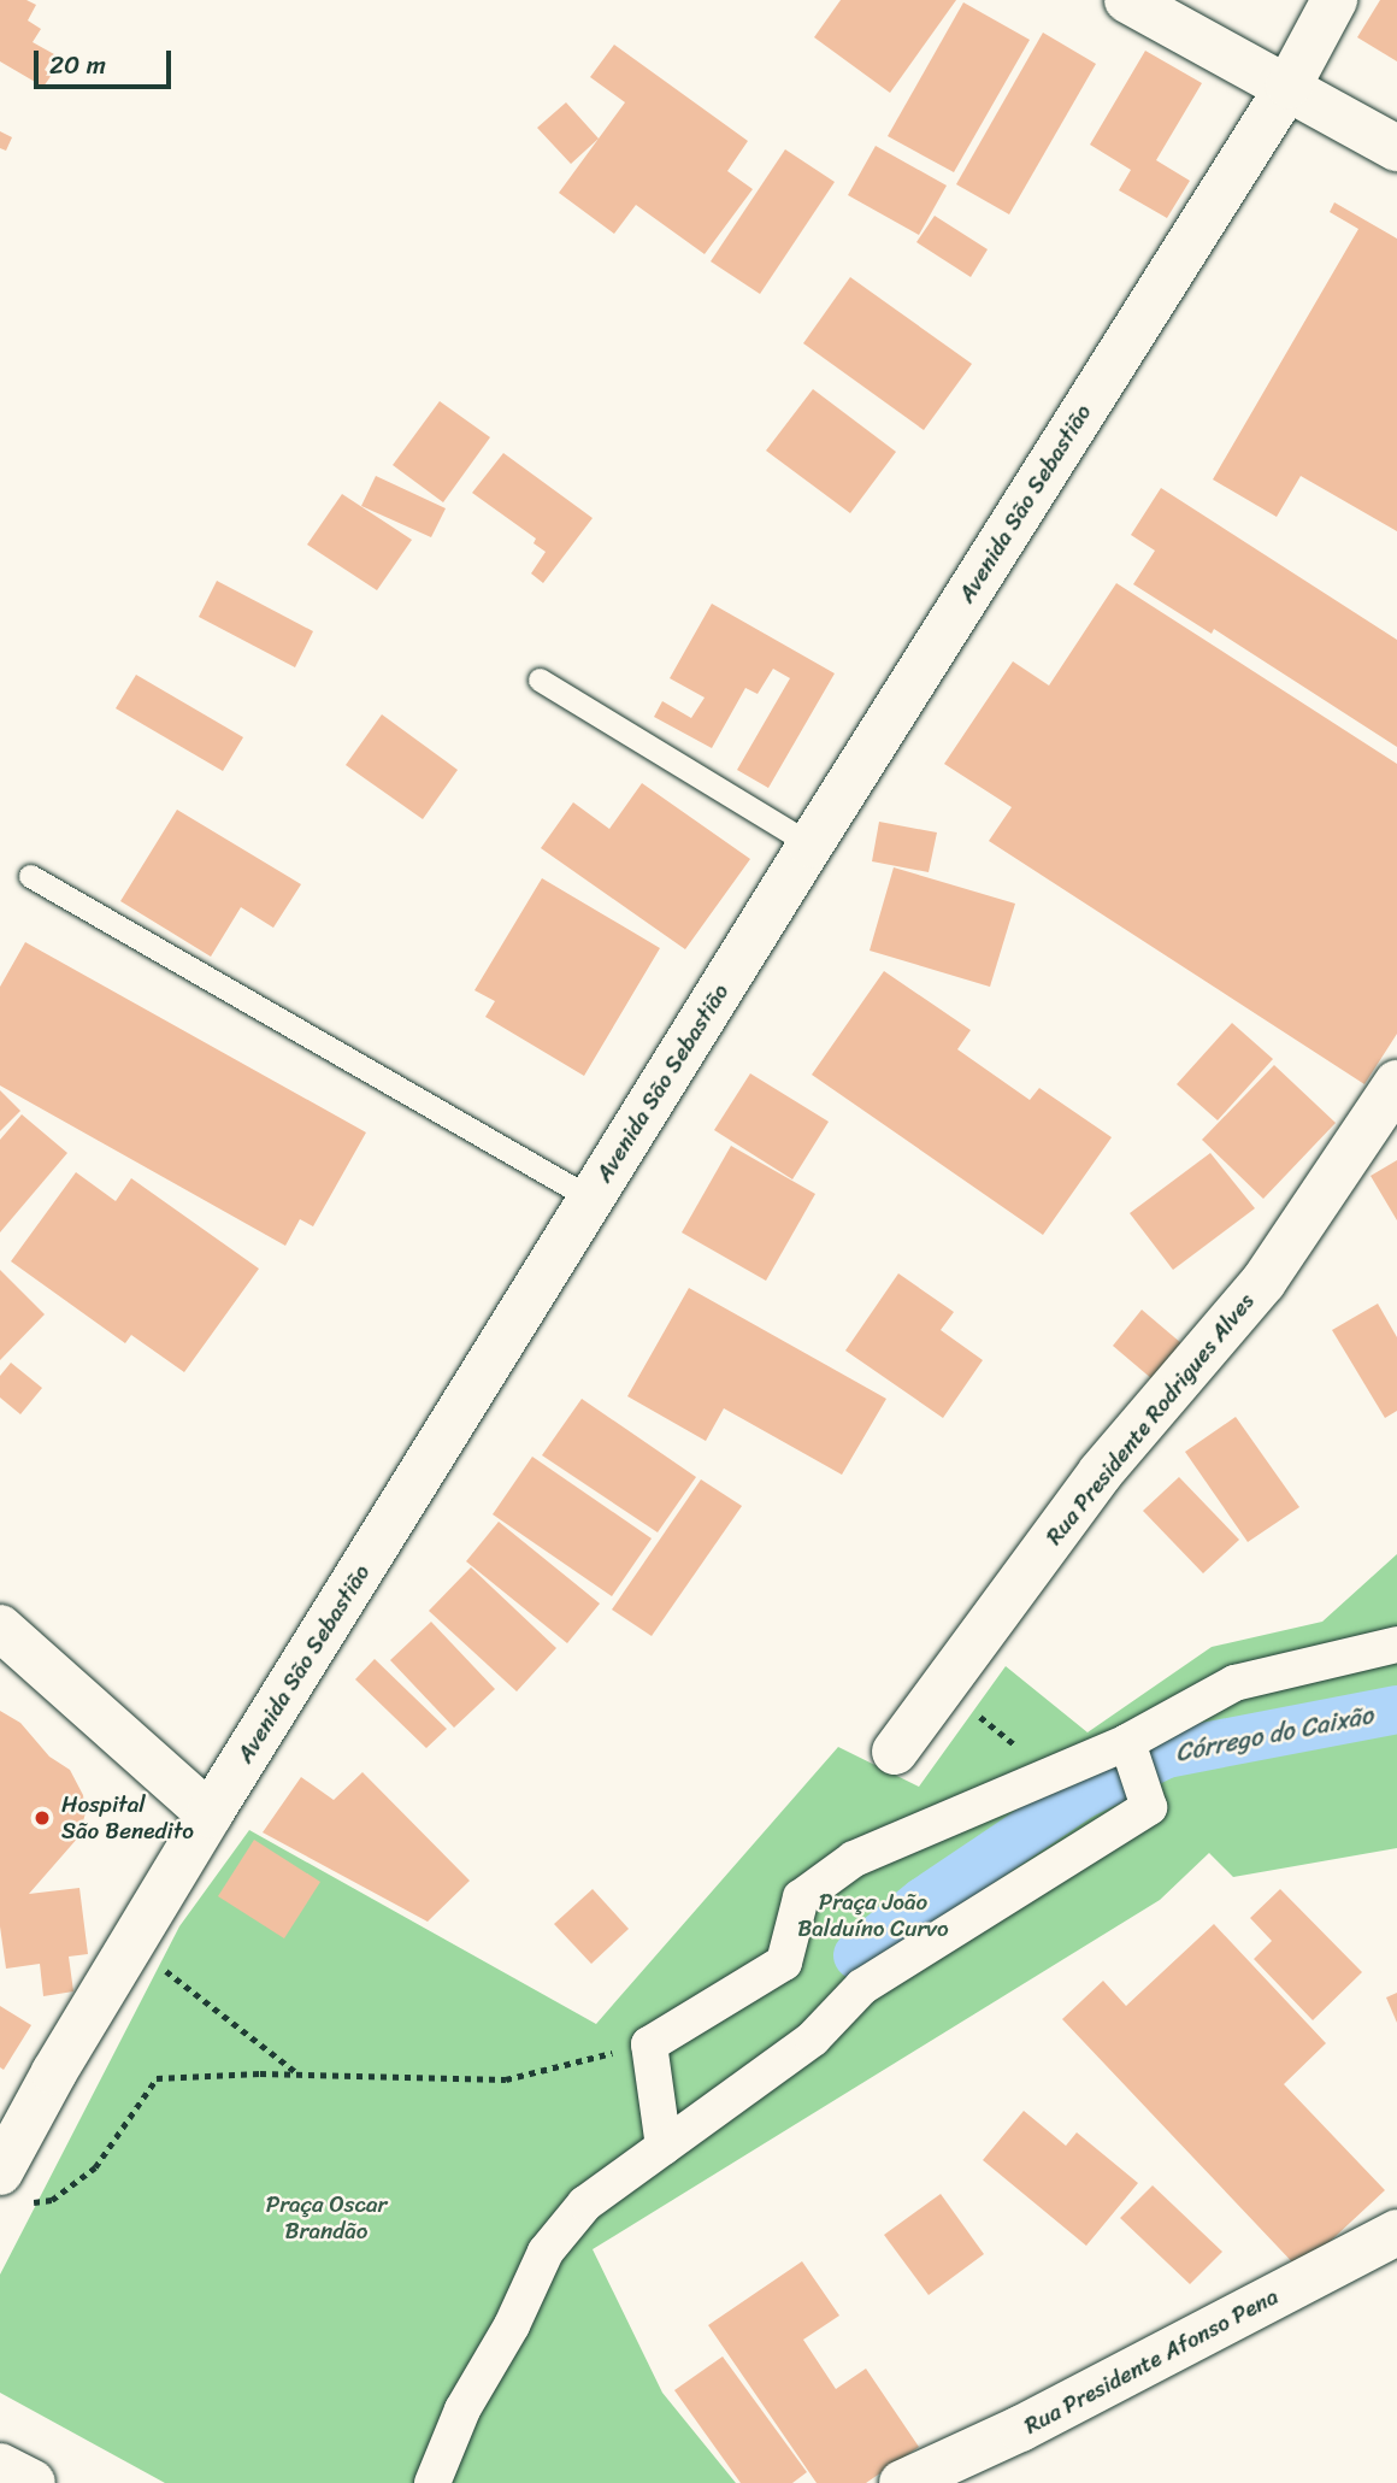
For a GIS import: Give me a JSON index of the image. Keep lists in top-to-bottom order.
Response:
{
  "streets": {
    "street": ["Avenida São Sebastião", "Rua Presidente Rodrigues Alves", "Rua Presidente Afonso Pena"]
  },
  "water": ["Córrego do Caixão"],
  "parks": ["Praça João Balduíno Curvo", "Praça Oscar Brandão"],
  "places": ["Hospital São Benedito"],
  "scale_bar": "20 m"
}
